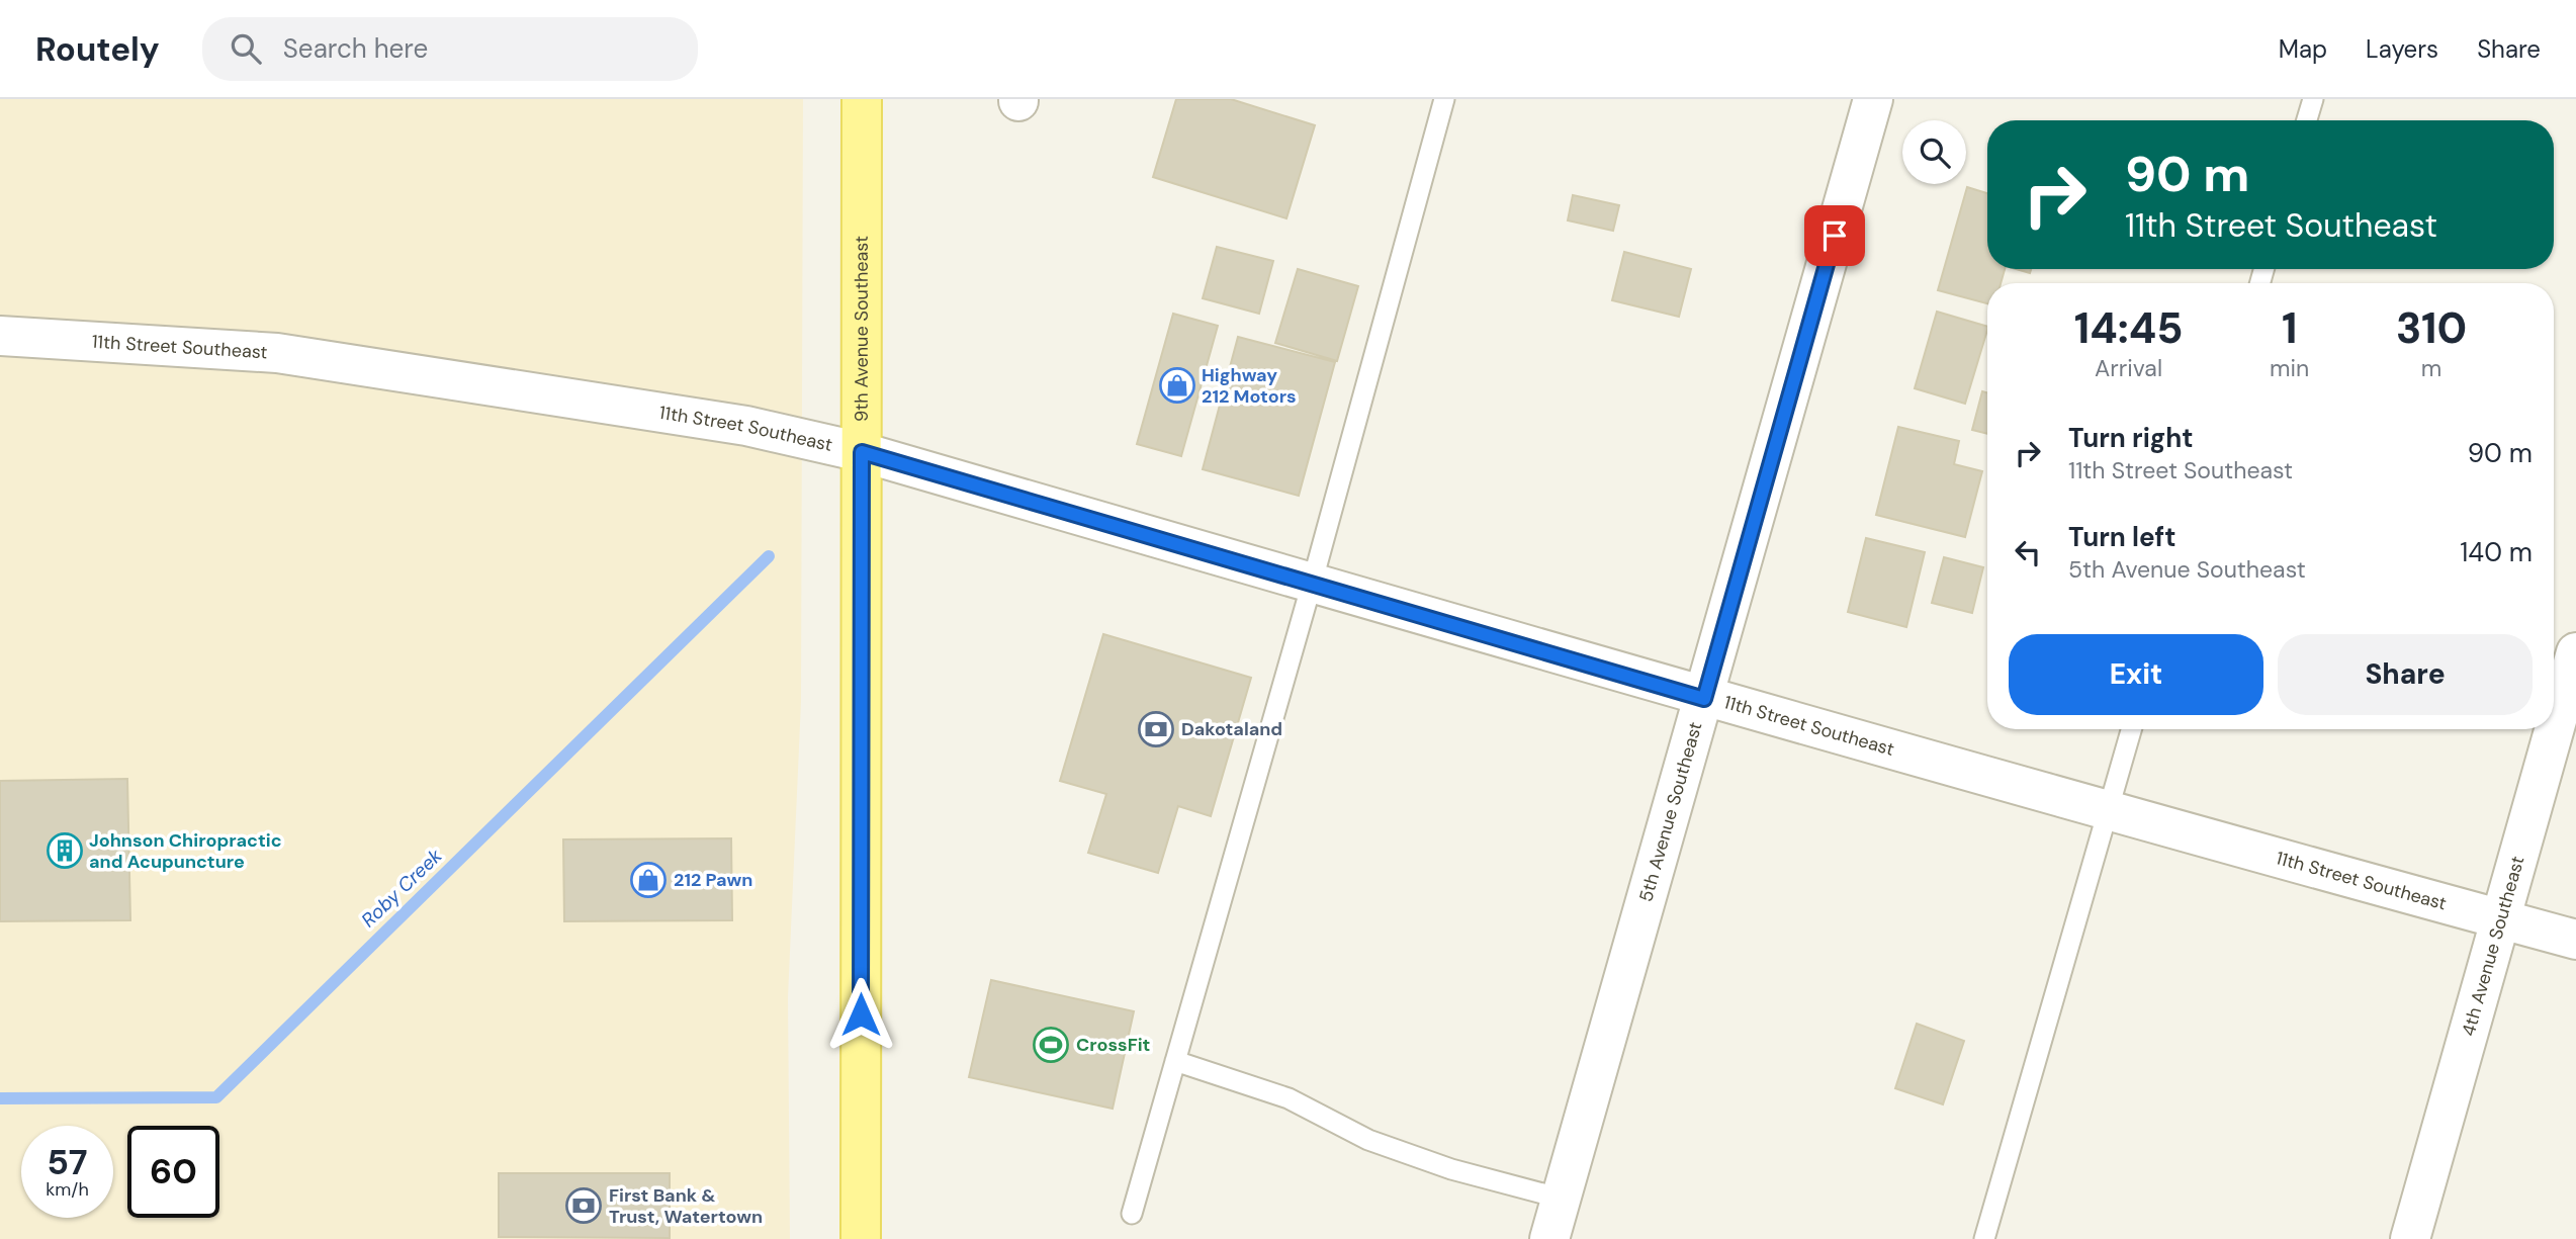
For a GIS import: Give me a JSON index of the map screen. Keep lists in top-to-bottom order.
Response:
{
  "streets": {
    "main road": ["9th Avenue Southeast"],
    "street": ["11th Street Southeast", "5th Avenue Southeast", "4th Avenue Southeast"]
  },
  "crossings": [
    ["9th Avenue Southeast", "11th Street Southeast"],
    ["11th Street Southeast", "5th Avenue Southeast"],
    ["11th Street Southeast", "4th Avenue Southeast"]
  ],
  "water": ["Roby Creek"],
  "places": {
    "shop": ["Highway 212 Motors", "212 Pawn"],
    "bank": ["Dakotaland", "First Bank & Trust, Watertown"],
    "building": ["Johnson Chiropractic and Acupuncture"],
    "sports": ["CrossFit"]
  },
  "page": {
    "header": "Routely",
    "search": "Search here",
    "nav": ["Map", "Layers", "Share"],
    "turn": ["90 m", "11th Street Southeast"],
    "eta": [
      "14:45",
      "Arrival",
      "1",
      "min",
      "310",
      "m"
    ],
    "list": [
      {
        "name": "Turn right",
        "note": "11th Street Southeast",
        "value": "90 m"
      },
      {
        "name": "Turn left",
        "note": "5th Avenue Southeast",
        "value": "140 m"
      }
    ],
    "buttons": ["Exit", "Share"],
    "speed": "57 km/h",
    "limit": "60"
  }
}
